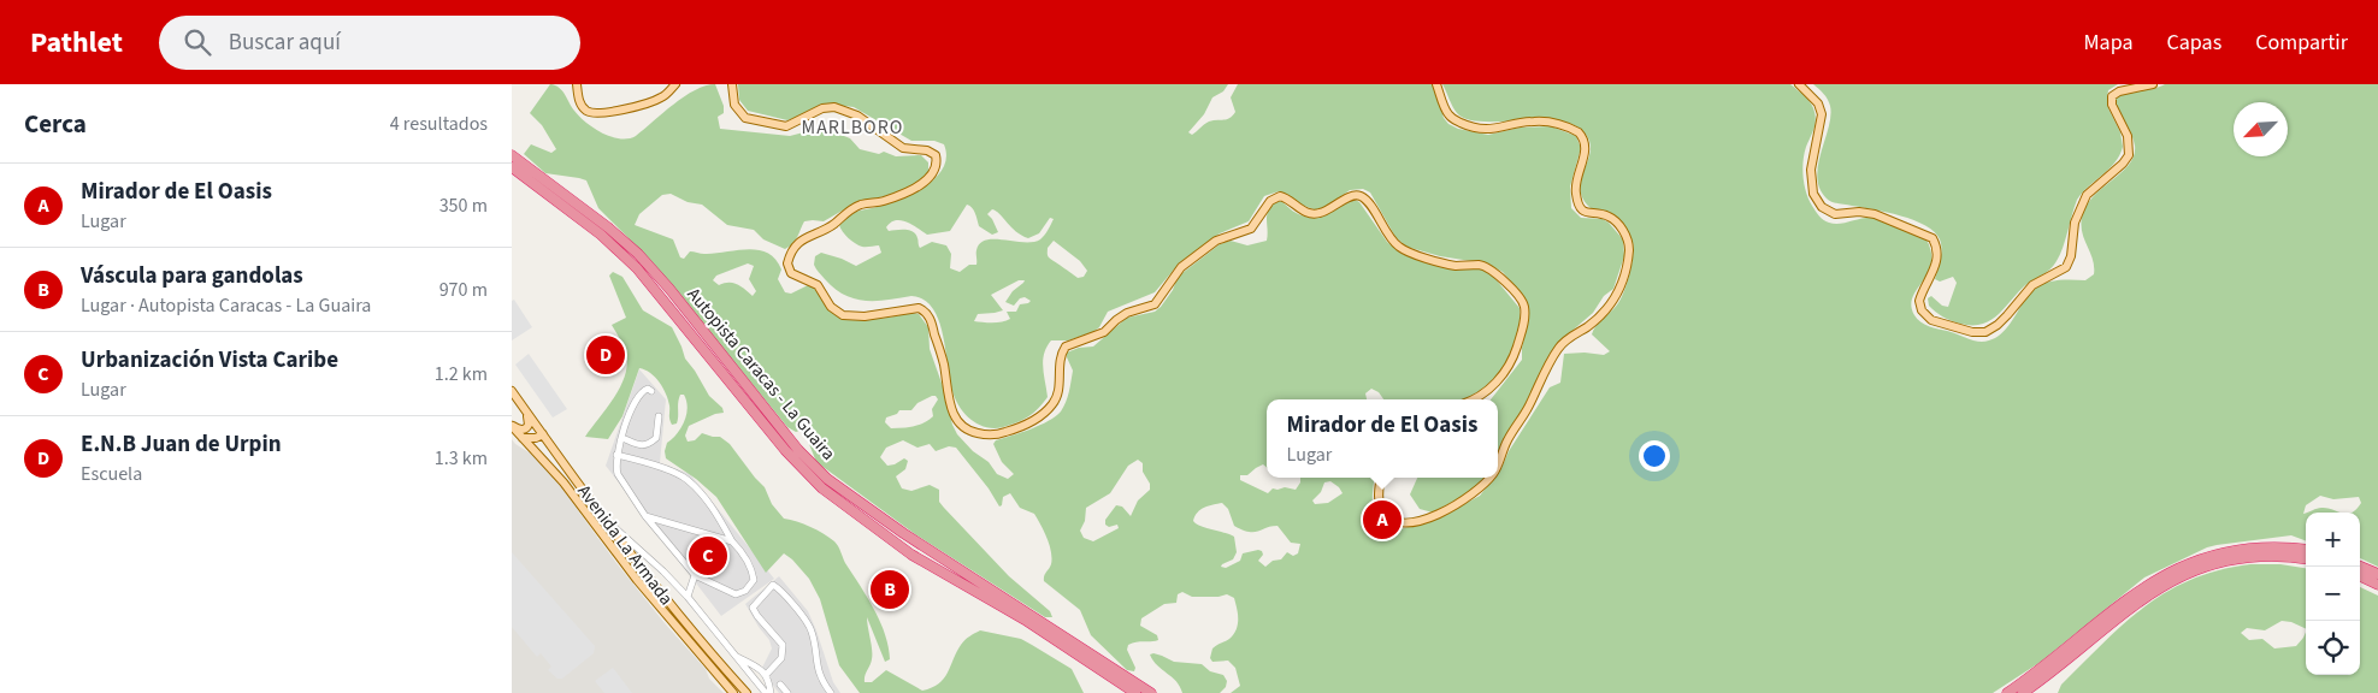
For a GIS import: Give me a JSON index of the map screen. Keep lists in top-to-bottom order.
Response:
{
  "streets": {
    "highway": ["Autopista Caracas - La Guaira"],
    "main road": ["Avenida La Armada"]
  },
  "districts": ["MARLBORO"],
  "north": "bottom left",
  "page": {
    "header": "Pathlet",
    "search": "Buscar aquí",
    "nav": ["Mapa", "Capas", "Compartir"],
    "heading": ["Cerca", "4 resultados"],
    "list": [
      {
        "mark": "A",
        "name": "Mirador de El Oasis",
        "note": "Lugar",
        "value": "350 m"
      },
      {
        "mark": "B",
        "name": "Váscula para gandolas",
        "note": "Lugar · Autopista Caracas - La Guaira",
        "value": "970 m"
      },
      {
        "mark": "C",
        "name": "Urbanización Vista Caribe",
        "note": "Lugar",
        "value": "1.2 km"
      },
      {
        "mark": "D",
        "name": "E.N.B Juan de Urpin",
        "note": "Escuela",
        "value": "1.3 km"
      }
    ],
    "pins": [
      "D",
      "A",
      "C",
      "B"
    ],
    "popup": ["Mirador de El Oasis", "Lugar"],
    "map_buttons": ["+", "−"]
  }
}
